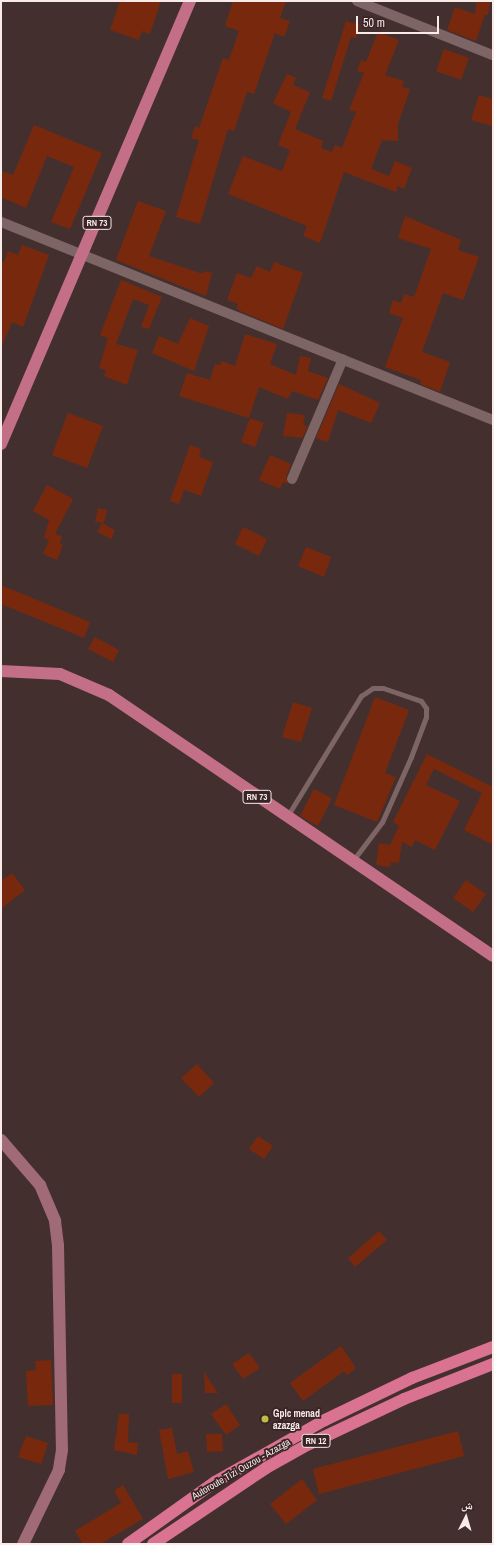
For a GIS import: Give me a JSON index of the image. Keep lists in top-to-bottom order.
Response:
{
  "streets": {
    "highway": ["RN 12", "Autoroute Tizi Ouzou - Azazga"],
    "main road": ["RN 73"]
  },
  "places": ["Gplc menad azazga"],
  "scale_bar": "50 m",
  "north": "top"
}
